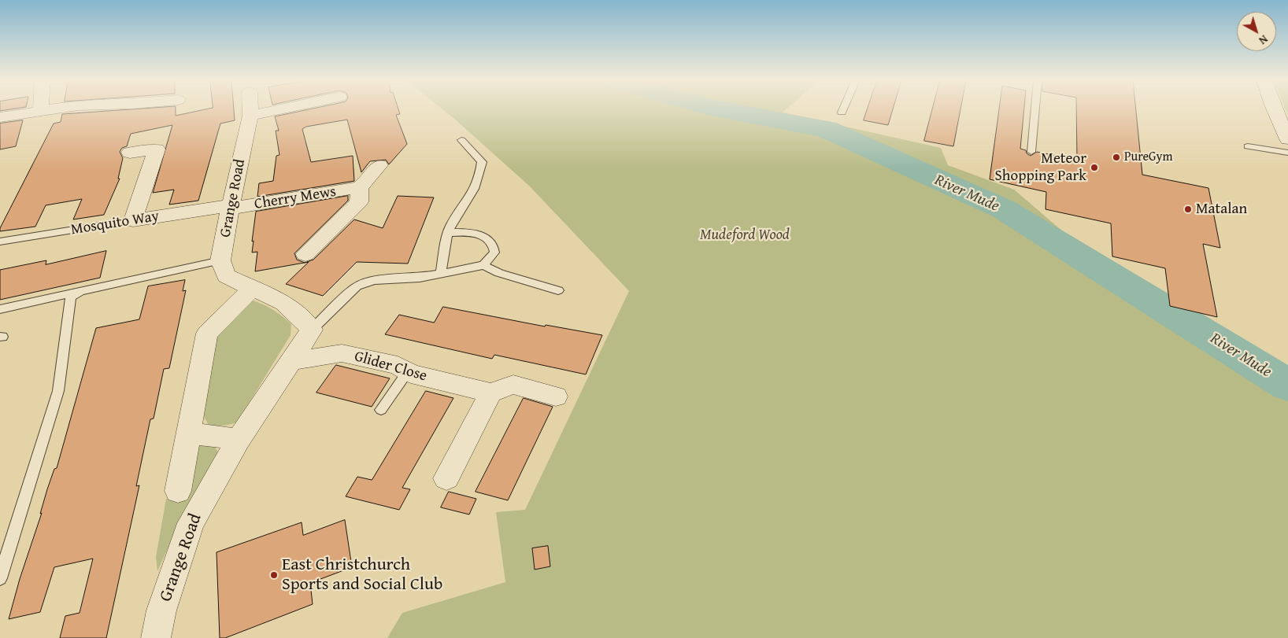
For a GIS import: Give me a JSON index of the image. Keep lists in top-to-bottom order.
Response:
{
  "streets": {
    "street": [
      "Grange Road",
      "Cherry Mews",
      "Mosquito Way",
      "Glider Close"
    ]
  },
  "crossings": [
    ["Grange Road", "Cherry Mews"],
    ["Grange Road", "Mosquito Way"],
    ["Grange Road", "Glider Close"],
    ["Cherry Mews", "Mosquito Way"]
  ],
  "water": ["River Mude"],
  "parks": ["Mudeford Wood"],
  "places": [
    "PureGym",
    "Meteor Shopping Park",
    "Matalan",
    "East Christchurch Sports and Social Club"
  ],
  "north": "bottom right"
}
